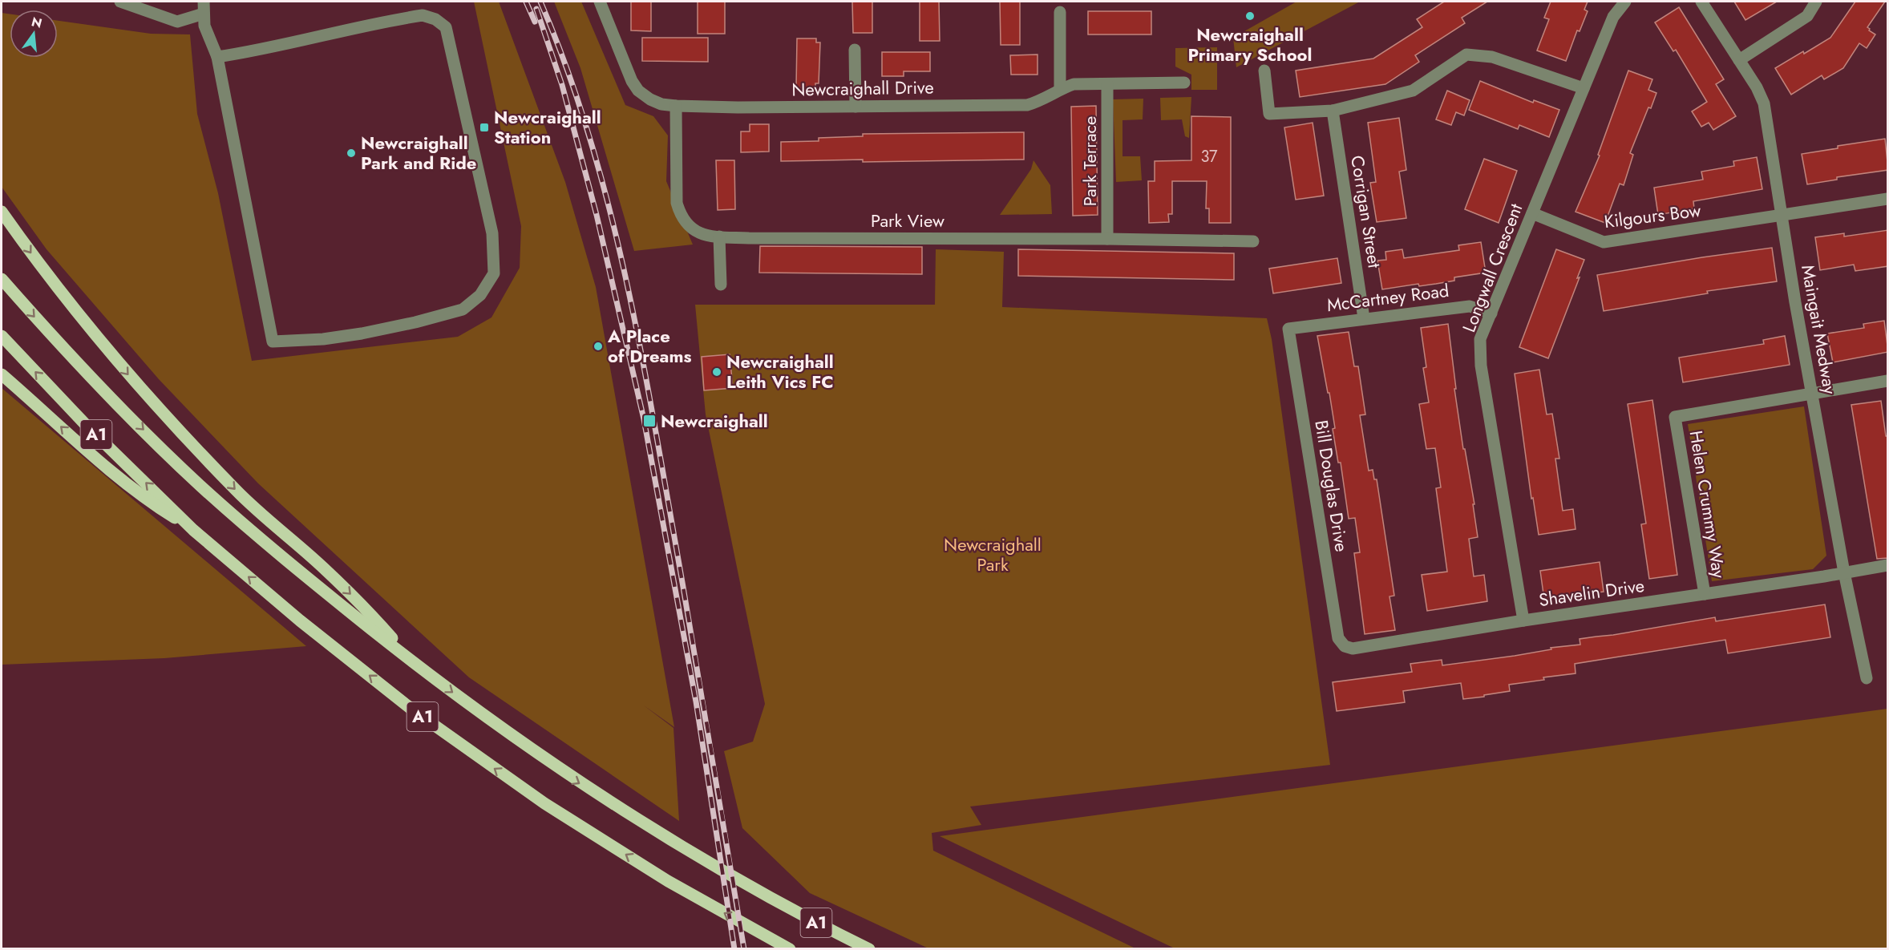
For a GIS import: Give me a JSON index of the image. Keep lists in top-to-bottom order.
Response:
{
  "streets": {
    "main road": ["A1"],
    "street": [
      "Newcraighall Drive",
      "Park Terrace",
      "Corrigan Street",
      "Kilgours Bow",
      "Park View",
      "Longwall Crescent",
      "McCartney Road",
      "Maingait Medway",
      "Bill Douglas Drive",
      "Helen Crummy Way",
      "Shavelin Drive"
    ]
  },
  "crossings": [
    ["Newcraighall Drive", "Park Terrace"],
    ["Newcraighall Drive", "Park View"],
    ["Park Terrace", "Park View"],
    ["Corrigan Street", "McCartney Road"],
    ["Kilgours Bow", "Longwall Crescent"],
    ["Kilgours Bow", "Maingait Medway"],
    ["Longwall Crescent", "McCartney Road"],
    ["Longwall Crescent", "Shavelin Drive"],
    ["McCartney Road", "Bill Douglas Drive"],
    ["Maingait Medway", "Helen Crummy Way"],
    ["Maingait Medway", "Shavelin Drive"],
    ["Bill Douglas Drive", "Shavelin Drive"],
    ["Helen Crummy Way", "Shavelin Drive"]
  ],
  "parks": ["Newcraighall Park"],
  "places": {
    "other": [
      "Newcraighall Primary School",
      "Newcraighall Park and Ride",
      "A Place of Dreams",
      "Newcraighall Leith Vics FC"
    ],
    "transit": ["Newcraighall Station", "Newcraighall"]
  },
  "house_numbers": ["37"],
  "north": "top"
}
